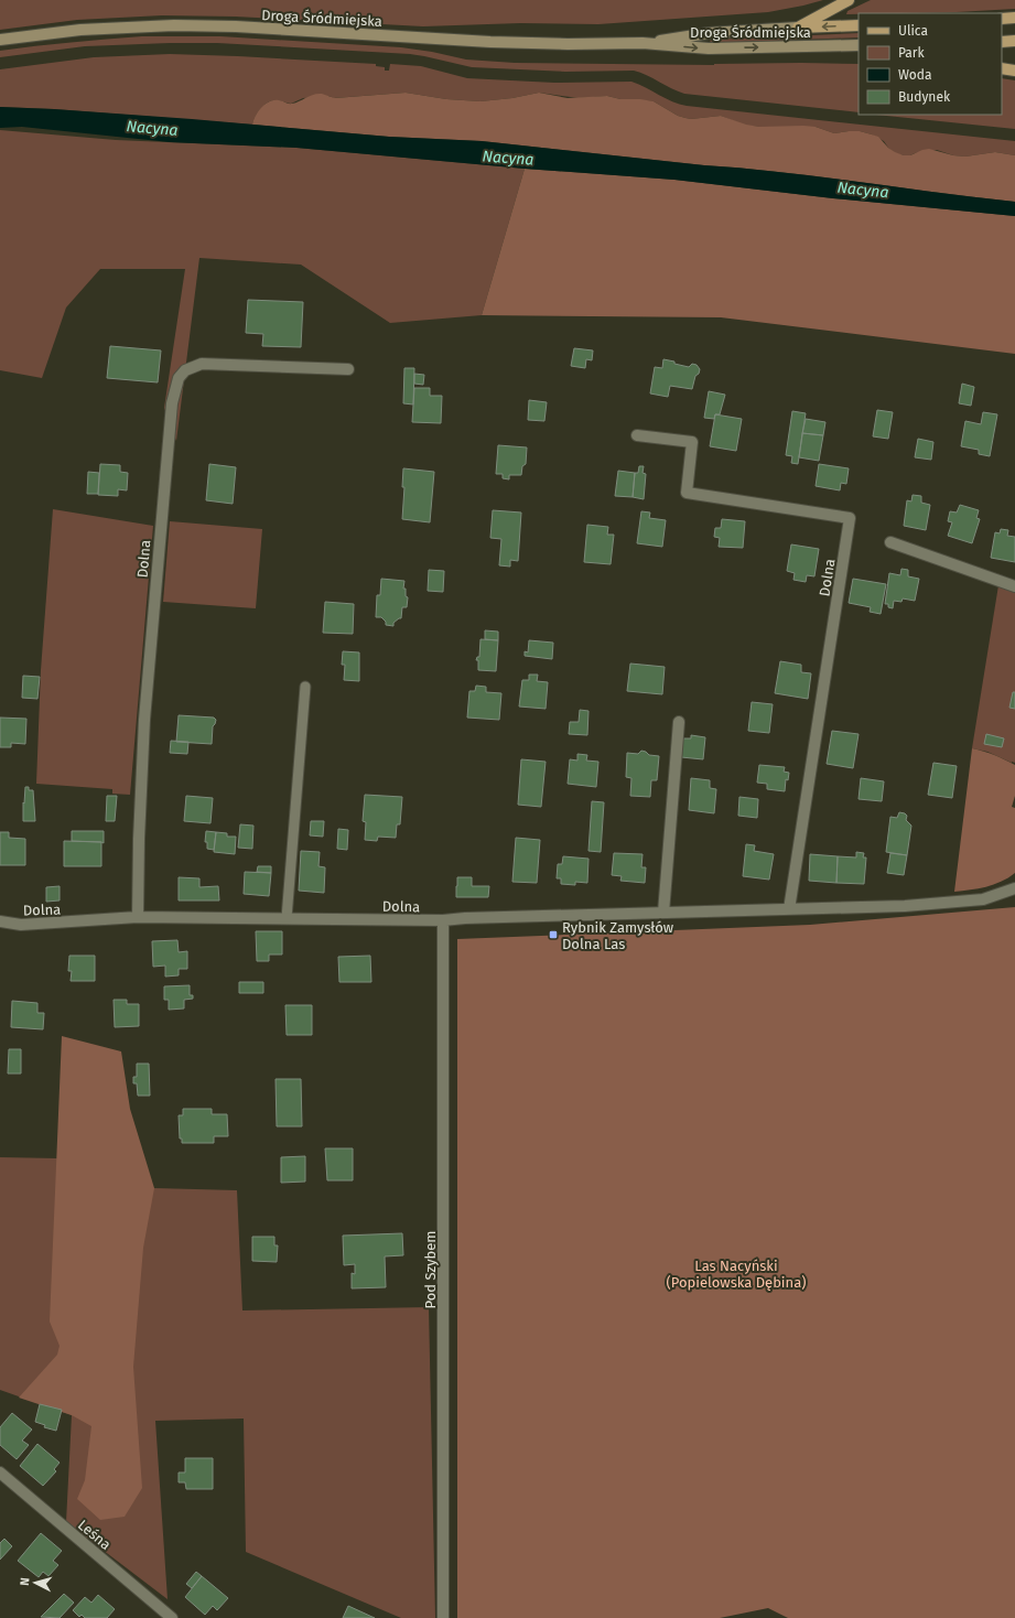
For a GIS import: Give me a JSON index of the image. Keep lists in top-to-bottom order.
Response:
{
  "streets": {
    "main road": ["Droga Śródmiejska"],
    "street": ["Dolna", "Pod Szybem", "Leśna"]
  },
  "crossings": [
    ["Dolna", "Pod Szybem"]
  ],
  "water": ["Nacyna"],
  "parks": ["Las Nacyński (Popielowska Dębina)"],
  "places": {
    "transit": ["Rybnik Zamysłów Dolna Las"]
  },
  "legend": [
    "Ulica",
    "Park",
    "Woda",
    "Budynek"
  ],
  "north": "left"
}
